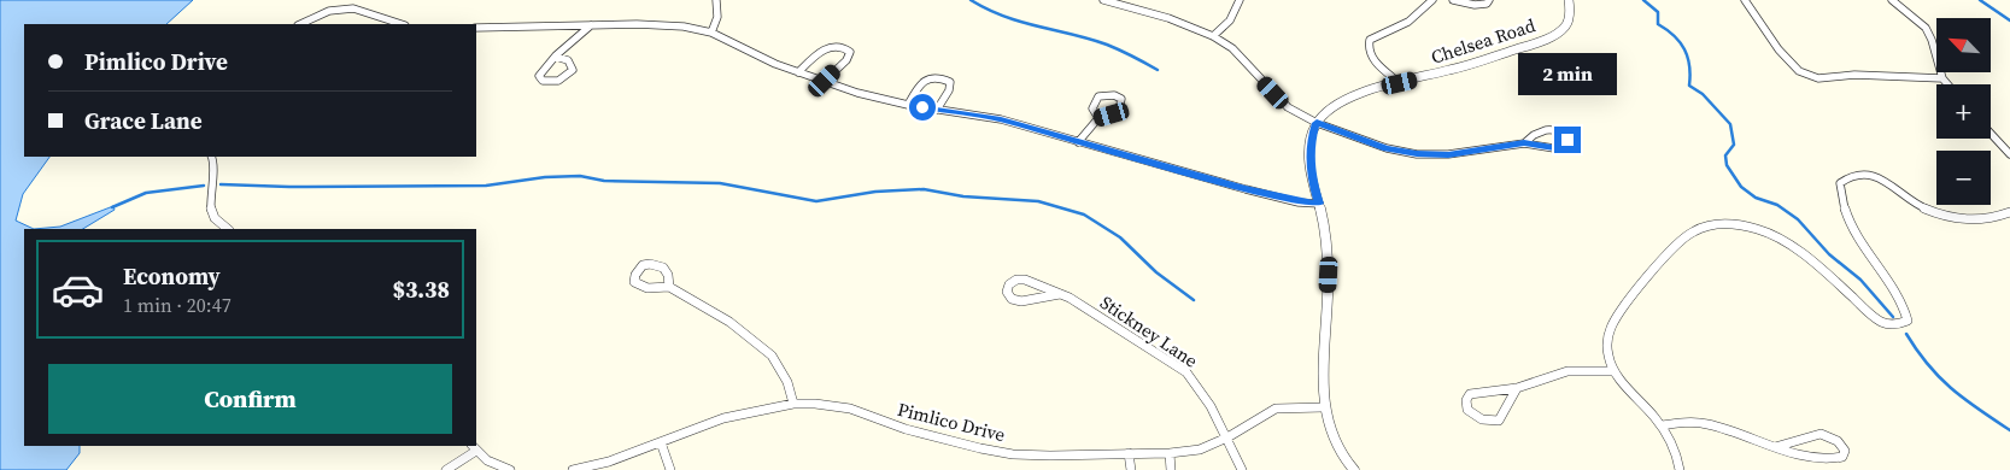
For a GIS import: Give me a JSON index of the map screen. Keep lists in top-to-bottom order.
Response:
{
  "streets": {
    "street": ["Chelsea Road", "Stickney Lane", "Pimlico Drive"]
  },
  "crossings": [
    ["Stickney Lane", "Pimlico Drive"]
  ],
  "north": "top left",
  "page": {
    "map_buttons": ["+", "−"],
    "banner": ["Pimlico Drive", "Grace Lane"],
    "bubble": "2 min",
    "list": [
      {
        "name": "Economy",
        "note": "1 min · 20:47",
        "value": "$3.38"
      }
    ],
    "buttons": "Confirm"
  }
}
